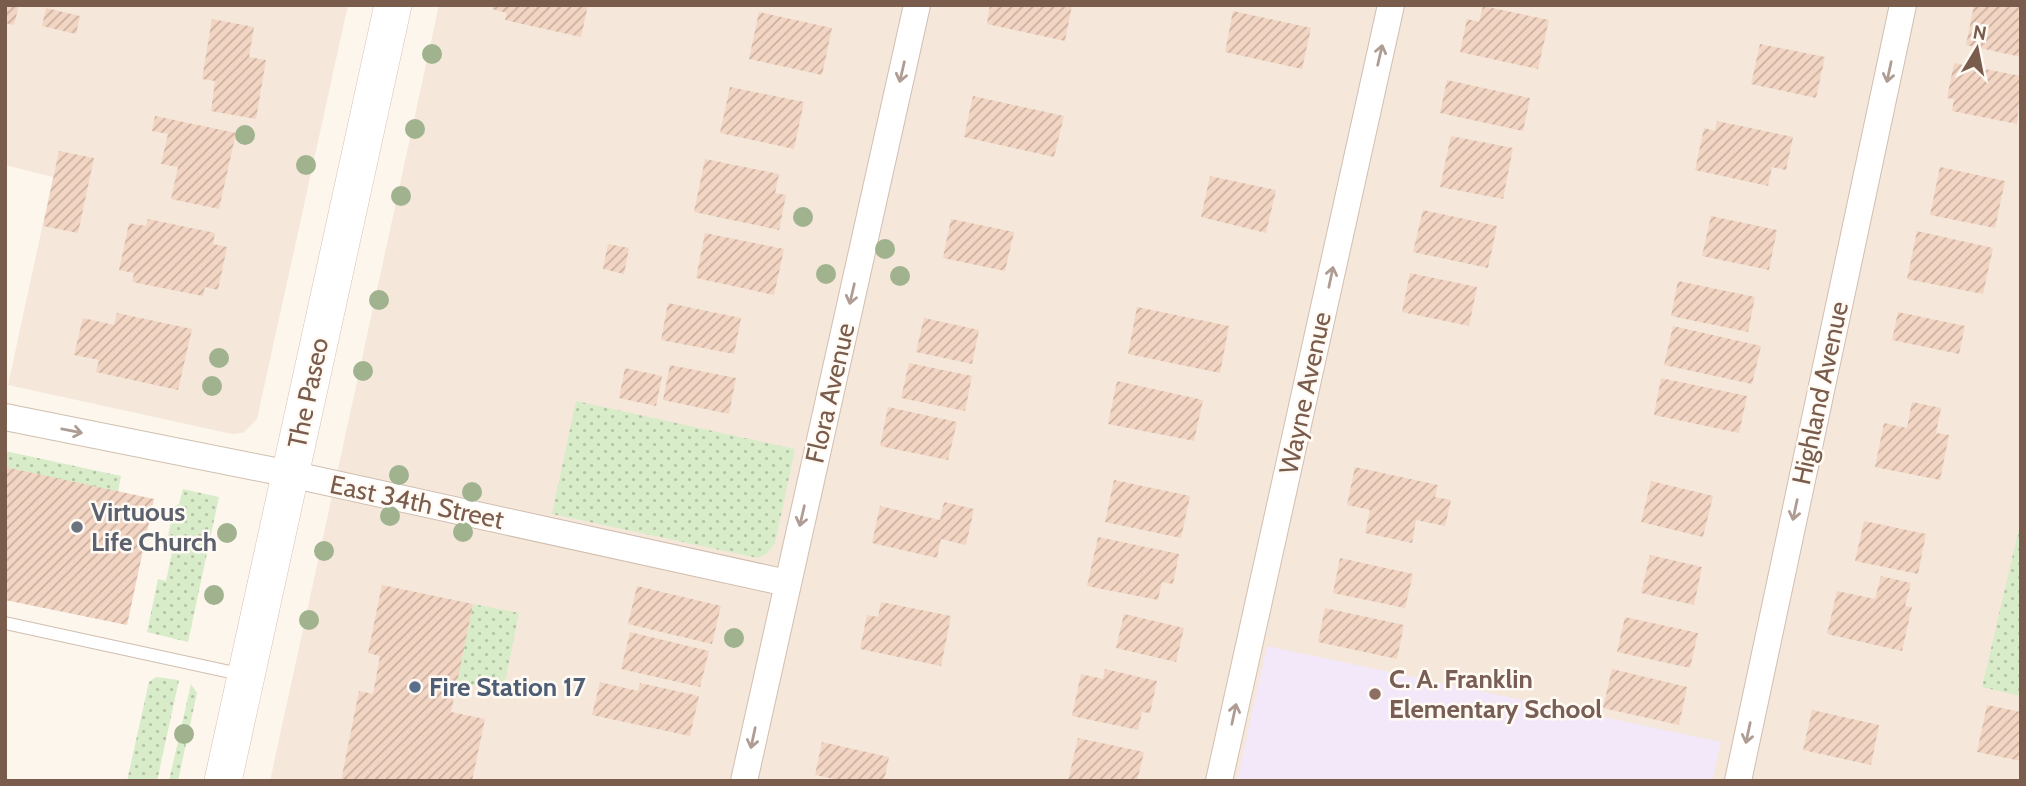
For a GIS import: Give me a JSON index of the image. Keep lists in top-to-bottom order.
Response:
{
  "streets": {
    "main road": ["The Paseo"],
    "street": [
      "Flora Avenue",
      "Wayne Avenue",
      "Highland Avenue",
      "East 34th Street"
    ]
  },
  "crossings": [
    ["The Paseo", "East 34th Street"],
    ["Flora Avenue", "East 34th Street"]
  ],
  "one_way": [
    "Flora Avenue",
    "Wayne Avenue",
    "Highland Avenue",
    "East 34th Street"
  ],
  "places": ["Virtuous Life Church", "Fire Station 17", "C. A. Franklin Elementary School"],
  "north": "top"
}
